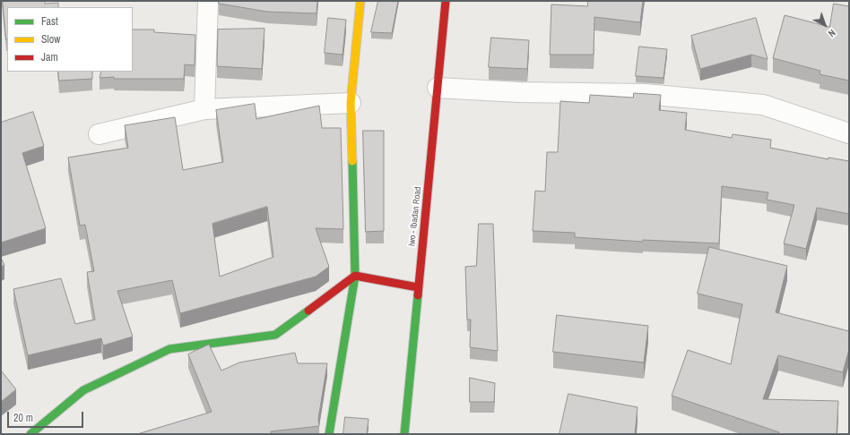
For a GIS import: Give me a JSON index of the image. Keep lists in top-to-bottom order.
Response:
{
  "streets": {
    "street": ["Iwo - Ibadan Road"]
  },
  "legend": ["Fast", "Slow", "Jam"],
  "scale_bar": "20 m",
  "north": "bottom right"
}
